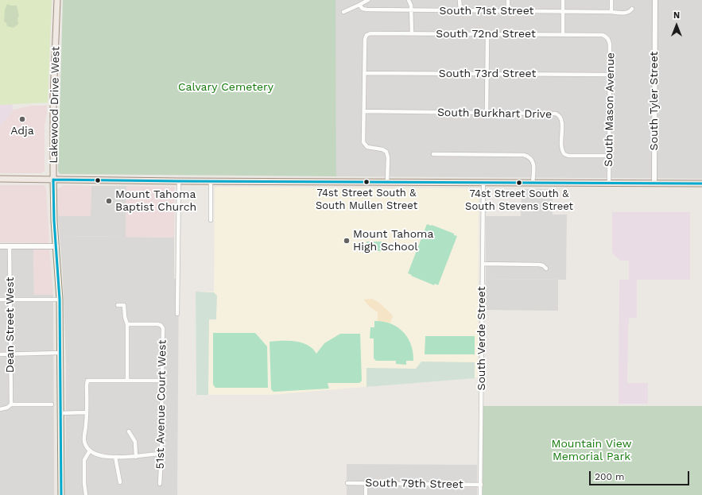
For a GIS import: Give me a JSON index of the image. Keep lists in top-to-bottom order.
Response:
{
  "streets": {
    "main road": ["Lakewood Drive West"],
    "street": [
      "South 71st Street",
      "South 72nd Street",
      "South 73rd Street",
      "South Tyler Street",
      "South Mason Avenue",
      "South Burkhart Drive",
      "Dean Street West",
      "South Verde Street",
      "51st Avenue Court West",
      "South 79th Street"
    ]
  },
  "crossings": [
    ["South 72nd Street", "South 73rd Street"],
    ["South 72nd Street", "South Mason Avenue"],
    ["South 73rd Street", "South Mason Avenue"],
    ["South Mason Avenue", "South Burkhart Drive"],
    ["South Verde Street", "South 79th Street"]
  ],
  "parks": ["Calvary Cemetery", "Mountain View Memorial Park"],
  "places": [
    "Adja",
    "74st Street South & South Mullen Street",
    "74st Street South & South Stevens Street",
    "Mount Tahoma Baptist Church",
    "Mount Tahoma High School"
  ],
  "scale_bar": "200 m",
  "north": "top"
}
